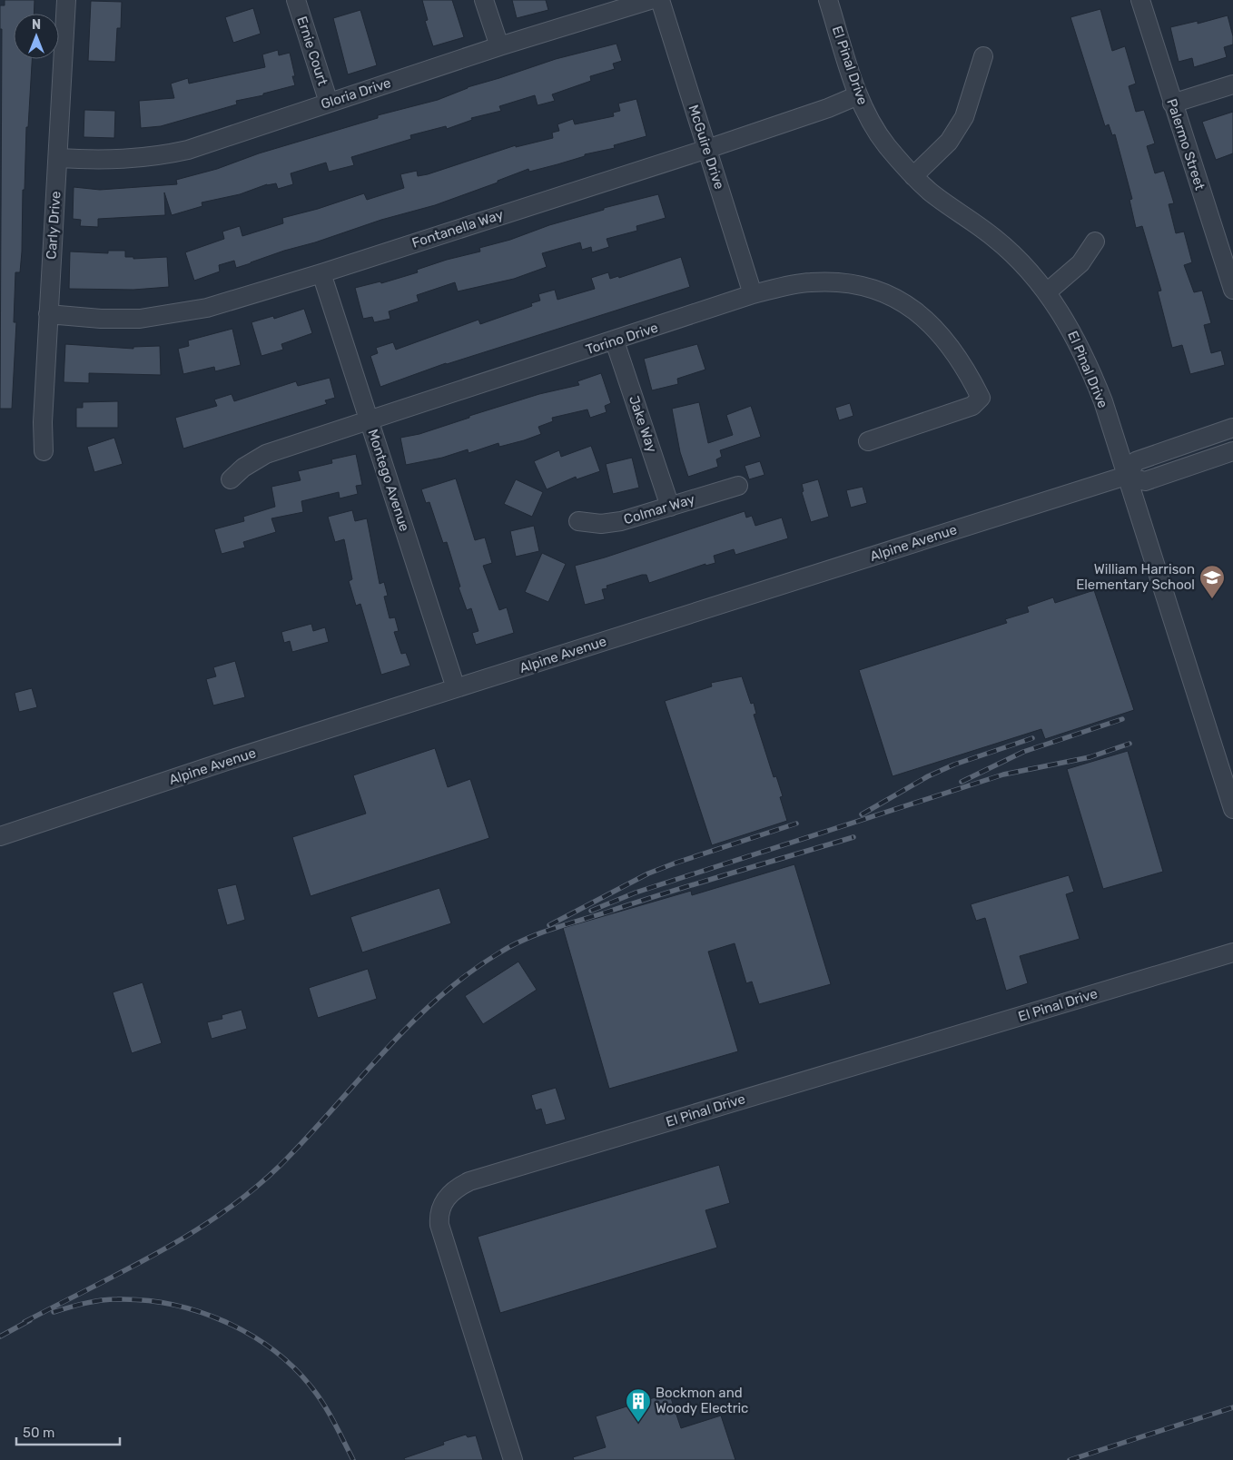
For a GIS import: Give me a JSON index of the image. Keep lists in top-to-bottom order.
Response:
{
  "streets": {
    "street": [
      "Ernie Court",
      "El Pinal Drive",
      "Gloria Drive",
      "Palermo Street",
      "McGuire Drive",
      "Carly Drive",
      "Fontanella Way",
      "Torino Drive",
      "Jake Way",
      "Montego Avenue",
      "Colmar Way",
      "Alpine Avenue"
    ]
  },
  "crossings": [
    ["Ernie Court", "Gloria Drive"],
    ["El Pinal Drive", "Fontanella Way"],
    ["El Pinal Drive", "Alpine Avenue"],
    ["Gloria Drive", "Carly Drive"],
    ["McGuire Drive", "Fontanella Way"],
    ["McGuire Drive", "Torino Drive"],
    ["Carly Drive", "Fontanella Way"],
    ["Fontanella Way", "Montego Avenue"],
    ["Torino Drive", "Jake Way"],
    ["Torino Drive", "Montego Avenue"],
    ["Jake Way", "Colmar Way"],
    ["Montego Avenue", "Alpine Avenue"]
  ],
  "places": {
    "school or university": ["William Harrison Elementary School"],
    "building": ["Bockmon and Woody Electric"]
  },
  "scale_bar": "50 m",
  "north": "top"
}
